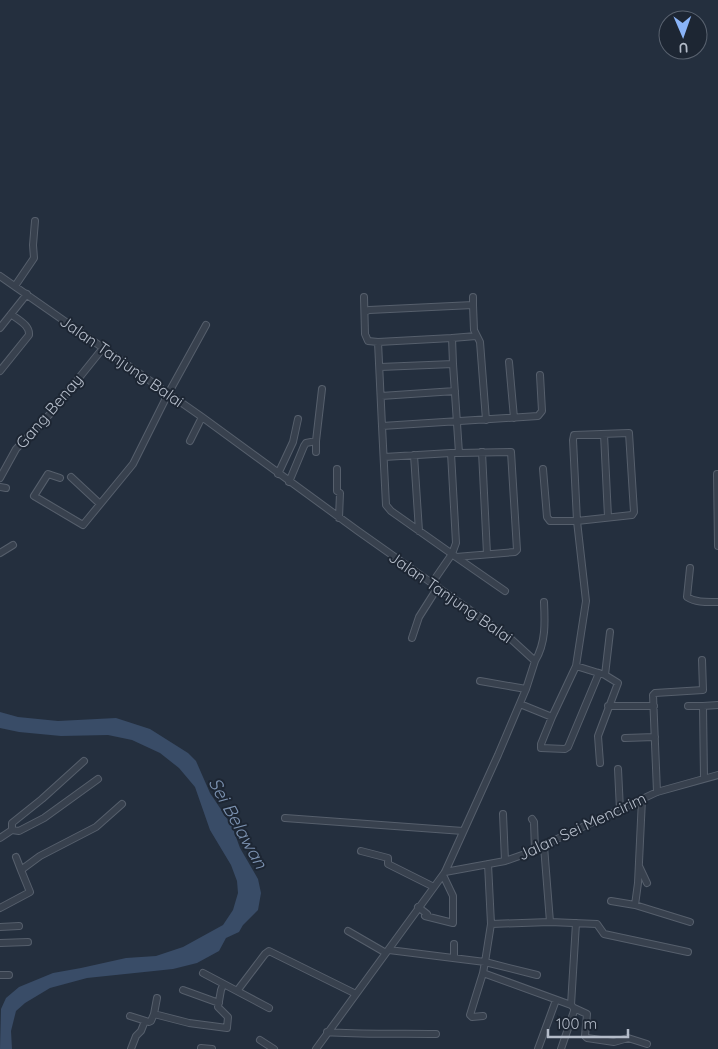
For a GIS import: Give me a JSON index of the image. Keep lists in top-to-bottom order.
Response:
{
  "streets": {
    "street": ["Jalan Tanjung Balai", "Gang Benay", "Jalan Sei Mencirim"]
  },
  "crossings": [
    ["Jalan Tanjung Balai", "Gang Benay"]
  ],
  "water": ["Sei Belawan"],
  "scale_bar": "100 m",
  "north": "bottom"
}
